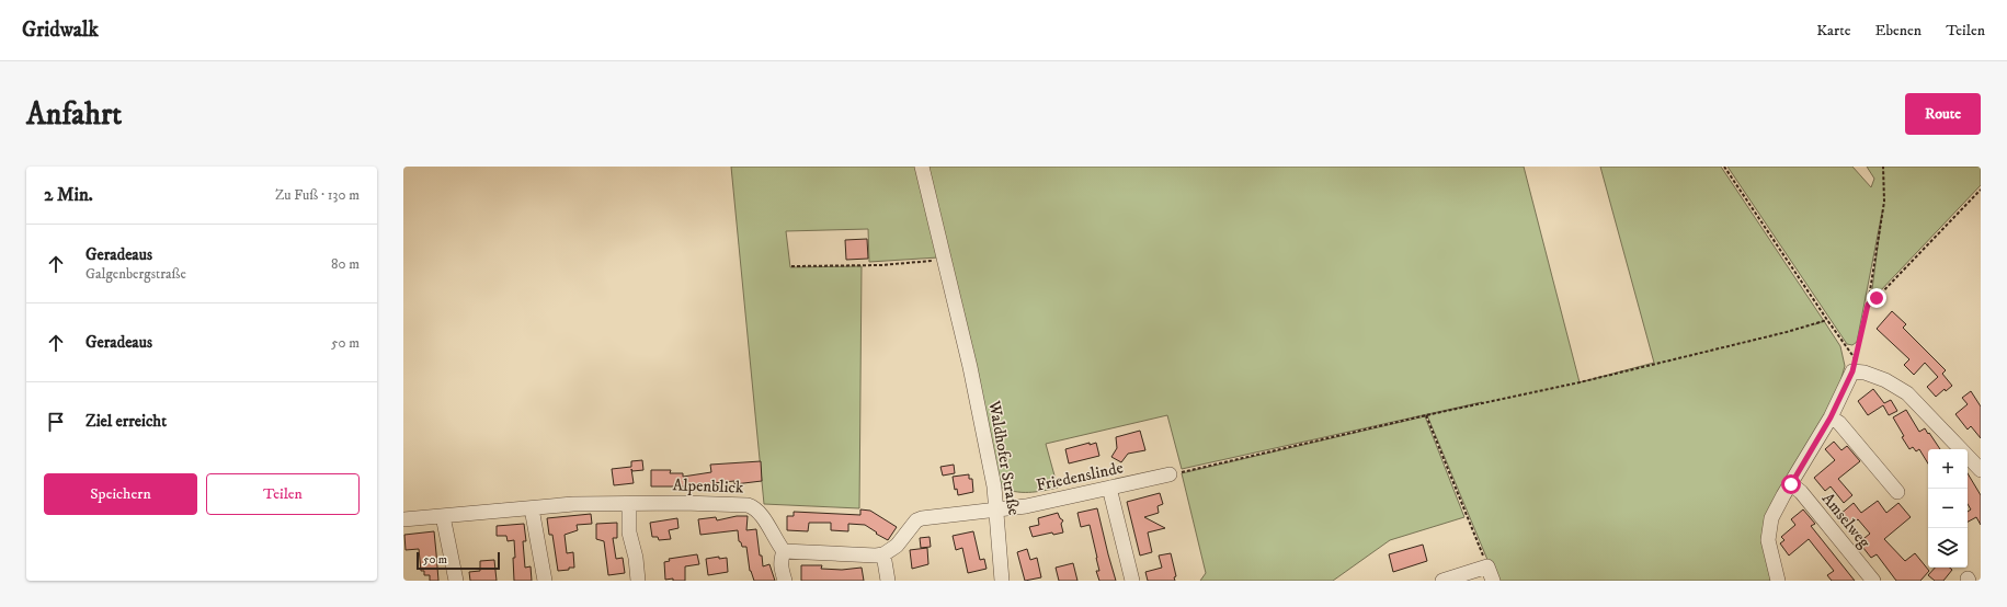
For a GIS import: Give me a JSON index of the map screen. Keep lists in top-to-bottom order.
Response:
{
  "streets": {
    "street": [
      "Waldhofer Straße",
      "Friedenslinde",
      "Alpenblick",
      "Amselweg"
    ]
  },
  "crossings": [
    ["Waldhofer Straße", "Friedenslinde"]
  ],
  "scale_bar": "50 m",
  "page": {
    "header": "Gridwalk",
    "nav": ["Karte", "Ebenen", "Teilen"],
    "buttons": [
      "Route",
      ["Speichern", "Teilen"]
    ],
    "title": "Anfahrt",
    "heading": ["2 Min.", "Zu Fuß · 130 m"],
    "list": [
      ["Geradeaus", "Galgenbergstraße", "80 m"],
      ["Geradeaus", "50 m"],
      "Ziel erreicht"
    ],
    "map_buttons": ["+", "−"],
    "scale": "50 m"
  }
}
